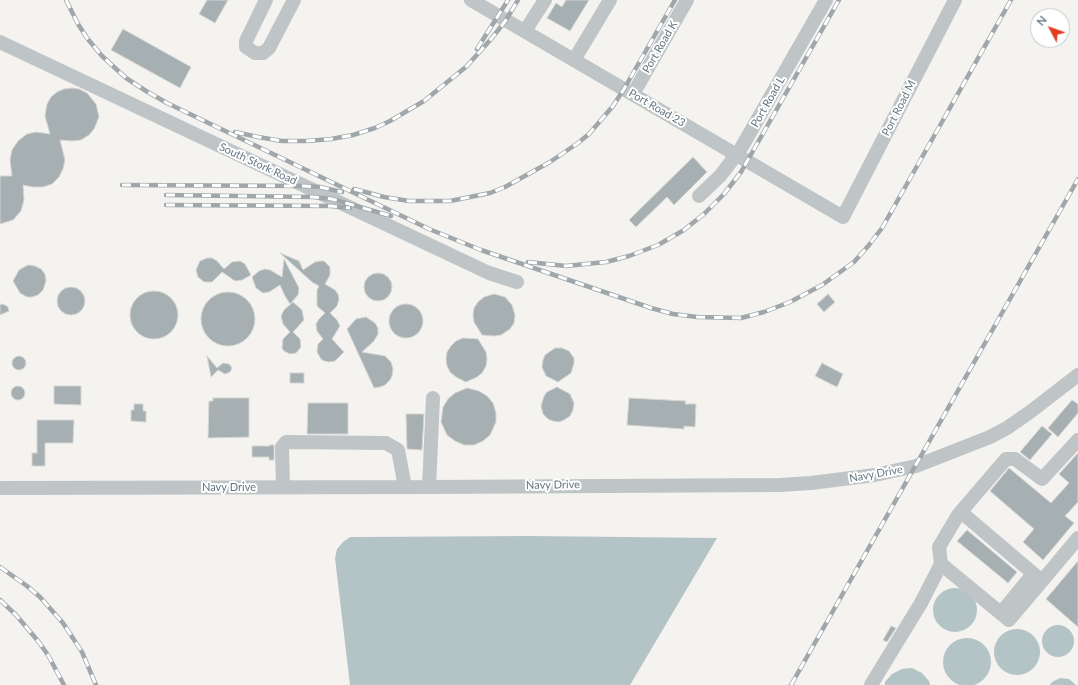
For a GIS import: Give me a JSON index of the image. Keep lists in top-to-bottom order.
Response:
{
  "streets": {
    "street": [
      "Port Road K",
      "Port Road L",
      "Port Road 23",
      "Port Road M",
      "South Stork Road",
      "Navy Drive"
    ]
  },
  "crossings": [
    ["Port Road K", "Port Road 23"],
    ["Port Road L", "Port Road 23"],
    ["Port Road 23", "Port Road M"]
  ],
  "north": "top left"
}
